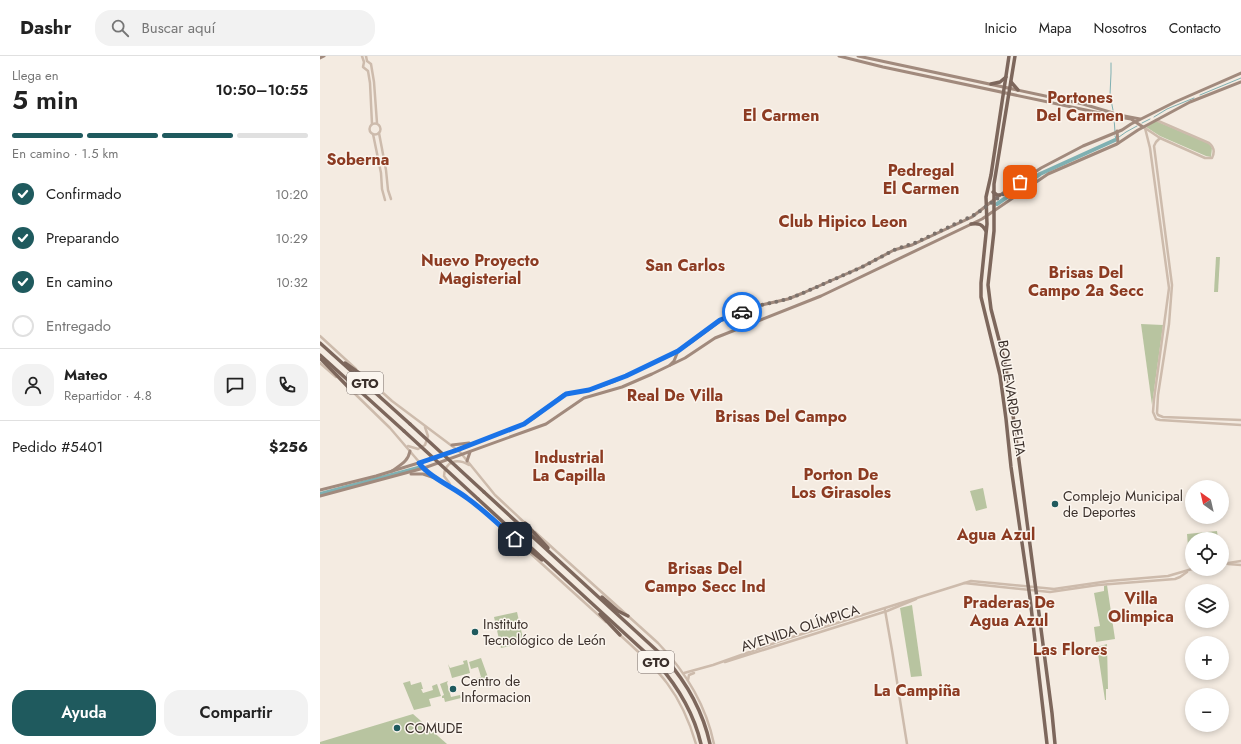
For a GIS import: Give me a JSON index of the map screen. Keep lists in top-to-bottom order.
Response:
{
  "streets": {
    "main road": ["GTO", "BOULEVARD DELTA"],
    "street": ["AVENIDA OLÍMPICA"]
  },
  "crossings": [
    ["BOULEVARD DELTA", "AVENIDA OLÍMPICA"]
  ],
  "districts": [
    "Portones Del Carmen",
    "El Carmen",
    "Soberna",
    "Pedregal El Carmen",
    "Club Hipico Leon",
    "Nuevo Proyecto Magisterial",
    "San Carlos",
    "Brisas Del Campo 2a Secc",
    "Real De Villa",
    "Brisas Del Campo",
    "Industrial La Capilla",
    "Porton De Los Girasoles",
    "Agua Azul",
    "Brisas Del Campo Secc Ind",
    "Villa Olimpica",
    "Praderas De Agua Azul",
    "Las Flores",
    "La Campiña"
  ],
  "places": [
    "Complejo Municipal de Deportes",
    "Instituto Tecnológico de León",
    "Centro de Informacion",
    "COMUDE"
  ],
  "north": "top left",
  "page": {
    "header": "Dashr",
    "search": "Buscar aquí",
    "nav": [
      "Inicio",
      "Mapa",
      "Nosotros",
      "Contacto"
    ],
    "heading": ["5 min", "Llega en", "10:50–10:55"],
    "panel": [
      "Mateo",
      "Repartidor · 4.8",
      "Pedido #5401",
      "$256"
    ],
    "bar": "En camino · 1.5 km",
    "list": [
      ["Confirmado", "10:20"],
      ["Preparando", "10:29"],
      ["En camino", "10:32"],
      "Entregado"
    ],
    "map_buttons": ["+", "−"],
    "buttons": ["Ayuda", "Compartir"]
  }
}
